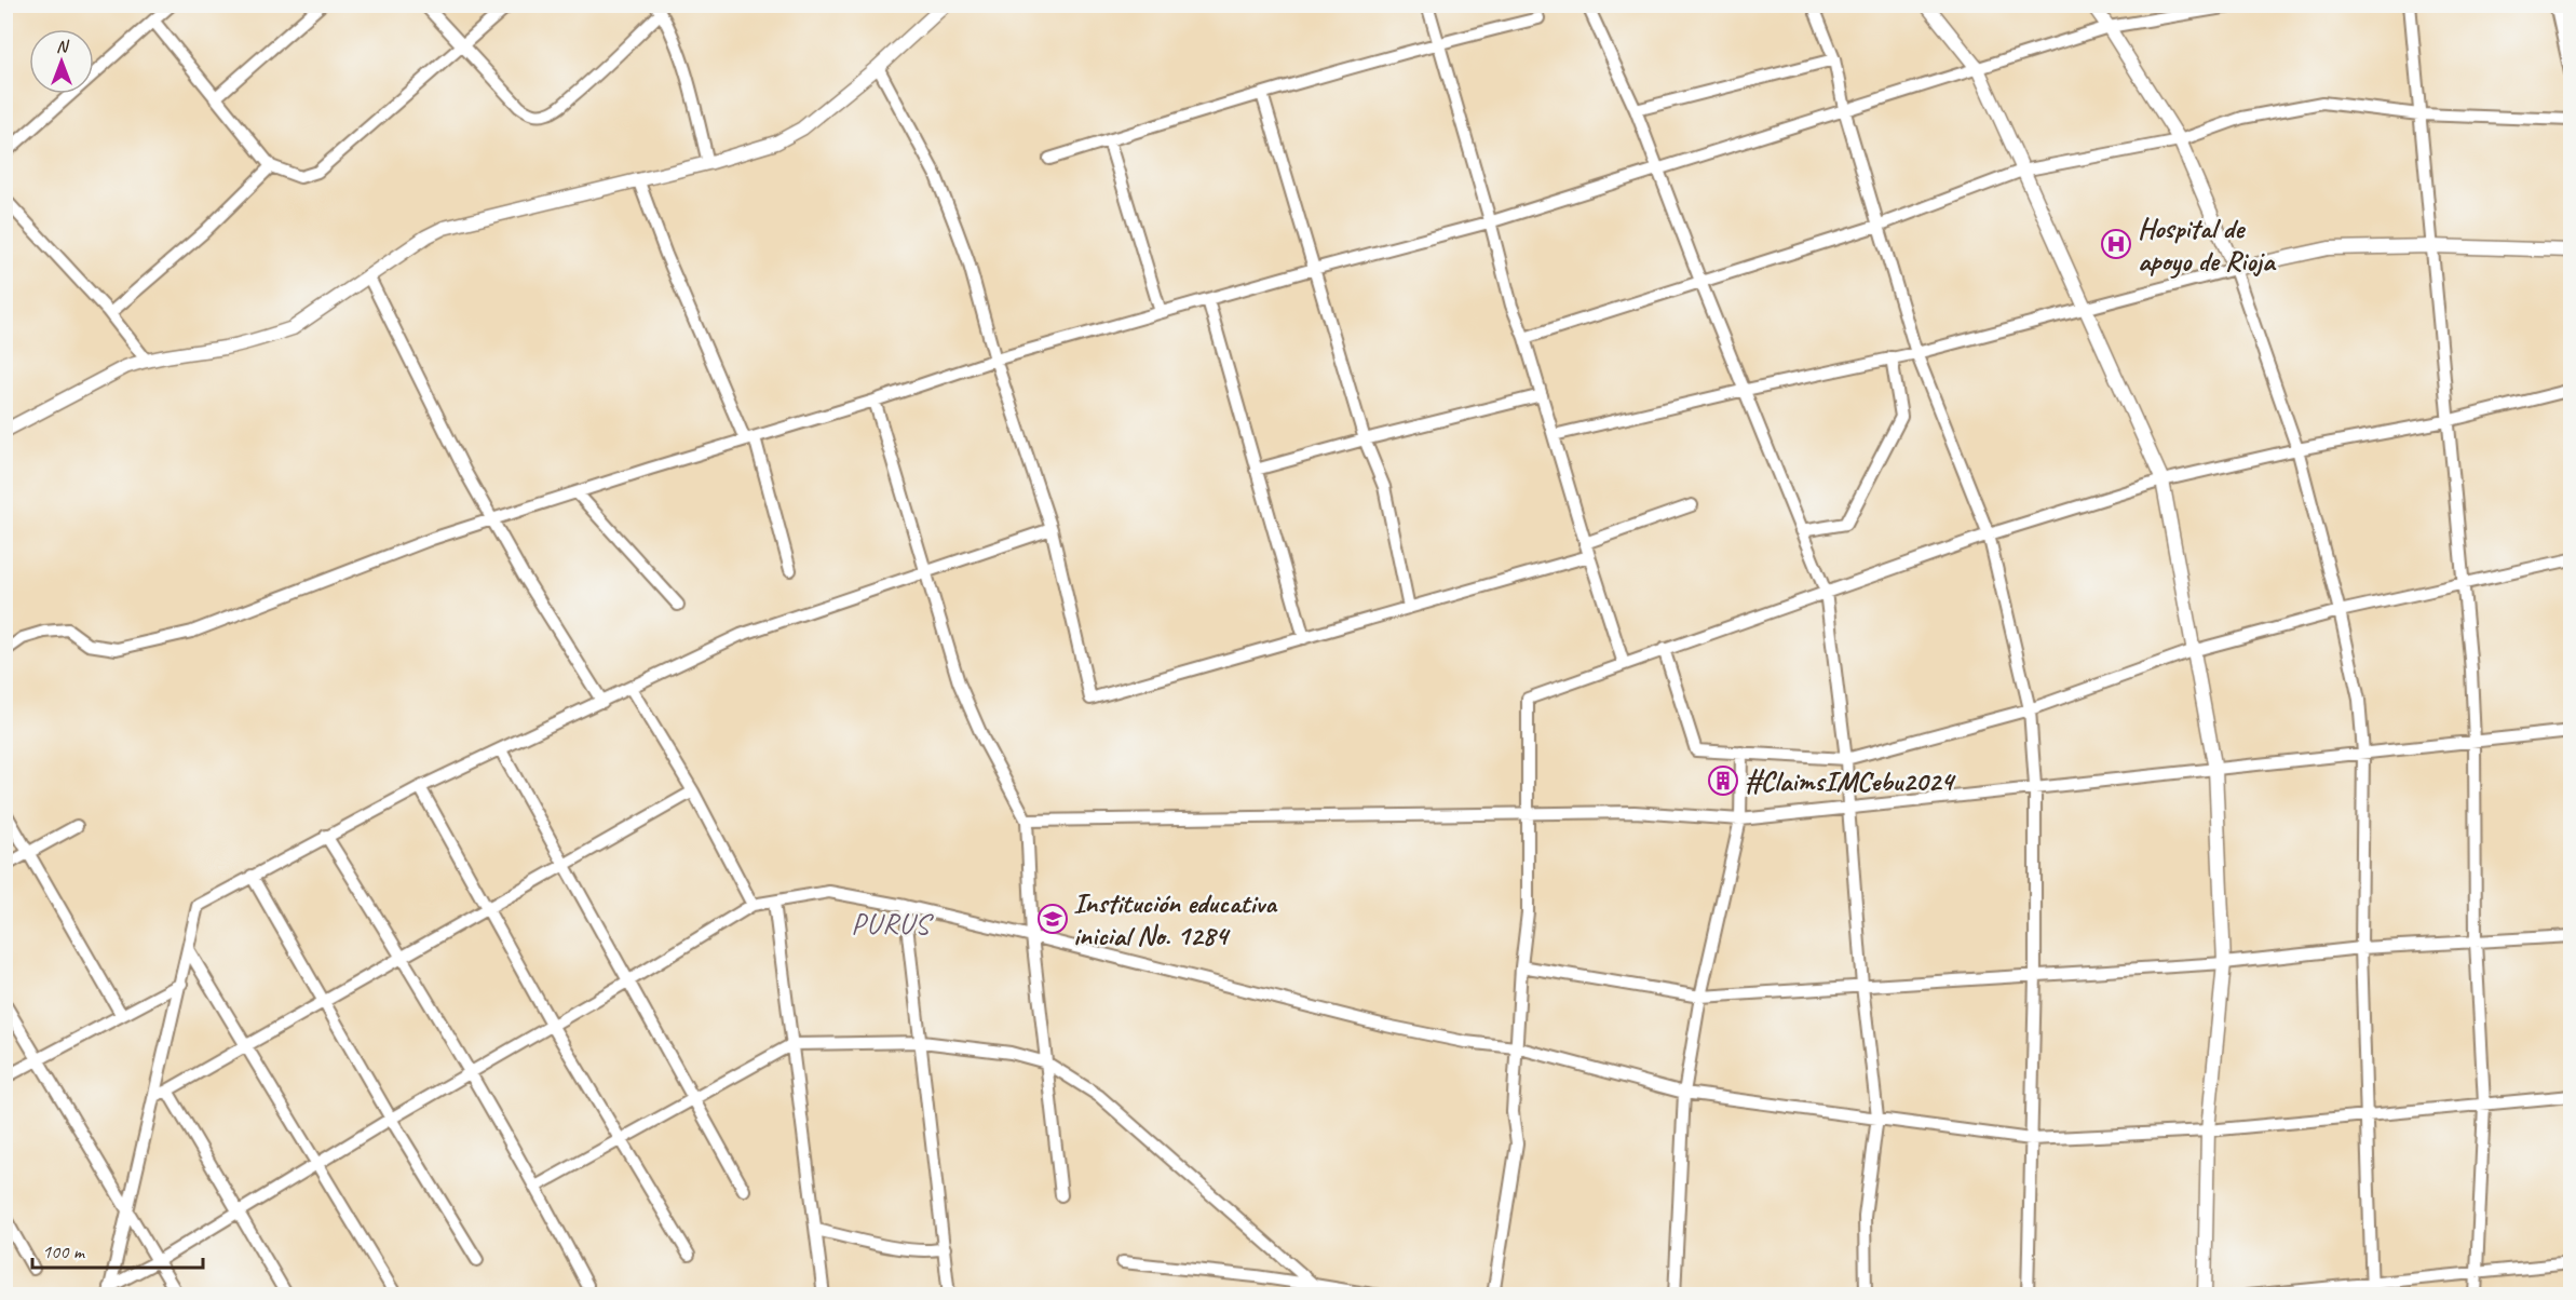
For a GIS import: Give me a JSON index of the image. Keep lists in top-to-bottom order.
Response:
{
  "districts": ["PURUS"],
  "places": {
    "hospital": ["Hospital de apoyo de Rioja"],
    "building": ["#ClaimsIMCebu2024"],
    "school or university": ["Institución educativa inicial No. 1284"]
  },
  "scale_bar": "100 m",
  "north": "top"
}
